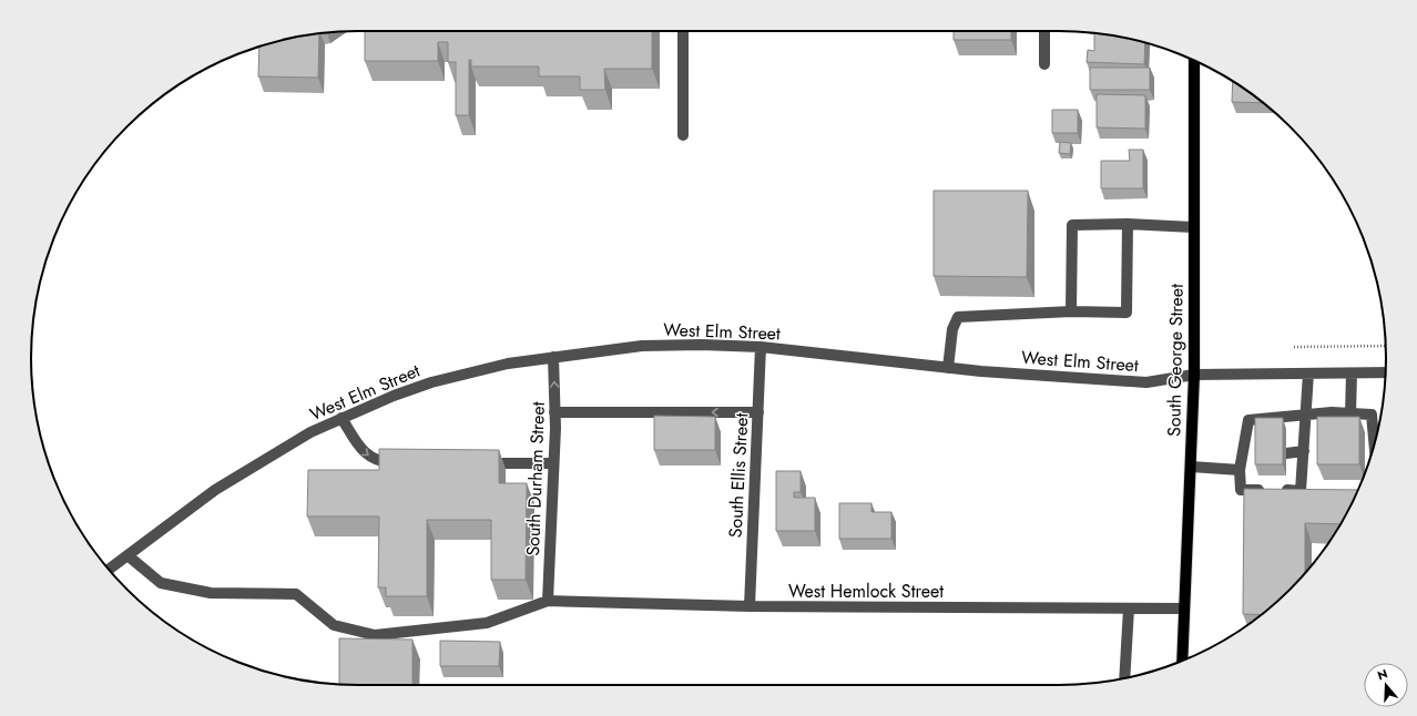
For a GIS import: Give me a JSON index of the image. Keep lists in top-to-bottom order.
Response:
{
  "streets": {
    "main road": ["South George Street"],
    "street": [
      "West Elm Street",
      "South Ellis Street",
      "South Durham Street",
      "West Hemlock Street"
    ]
  },
  "crossings": [
    ["West Elm Street", "South George Street"],
    ["West Elm Street", "South Ellis Street"],
    ["West Elm Street", "South Durham Street"],
    ["South George Street", "West Hemlock Street"],
    ["South Ellis Street", "West Hemlock Street"],
    ["South Durham Street", "West Hemlock Street"]
  ],
  "north": "top"
}
